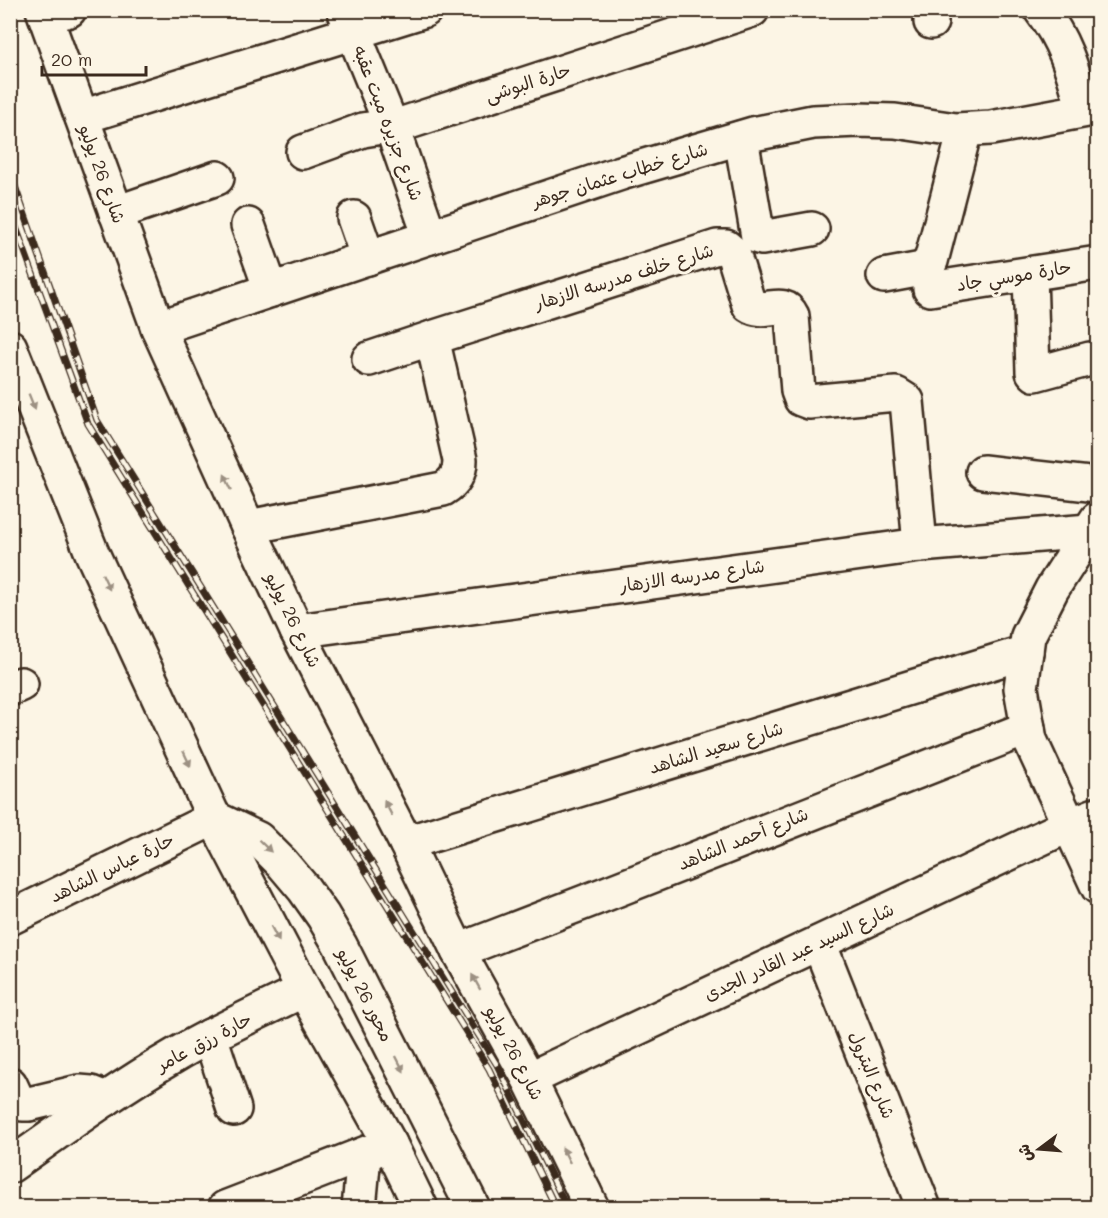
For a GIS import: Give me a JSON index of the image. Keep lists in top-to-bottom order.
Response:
{
  "streets": {
    "main road": [
      "حارة البوشى",
      "شارع جزيره ميت عقبه",
      "شارع 26 يوليو",
      "شارع خطاب عثمان جوهر",
      "حارة موسي جاد",
      "شارع خلف مدرسه الازهار",
      "شارع مدرسه الازهار",
      "شارع سعيد الشاهد",
      "شارع أحمد الشاهد",
      "حارة عباس الشاهد",
      "شارع السيد عبد القادر الجدى",
      "محور 26 يوليو",
      "حارة رزق عامر",
      "شارع البترول"
    ]
  },
  "crossings": [
    ["حارة البوشى", "شارع جزيره ميت عقبه"],
    ["شارع جزيره ميت عقبه", "شارع خطاب عثمان جوهر"],
    ["شارع 26 يوليو", "شارع خطاب عثمان جوهر"],
    ["شارع 26 يوليو", "شارع مدرسه الازهار"],
    ["شارع 26 يوليو", "شارع سعيد الشاهد"],
    ["شارع 26 يوليو", "شارع أحمد الشاهد"],
    ["شارع 26 يوليو", "شارع السيد عبد القادر الجدى"],
    ["شارع خلف مدرسه الازهار", "شارع مدرسه الازهار"],
    ["حارة عباس الشاهد", "محور 26 يوليو"],
    ["شارع السيد عبد القادر الجدى", "شارع البترول"]
  ],
  "scale_bar": "20 m",
  "north": "left"
}
